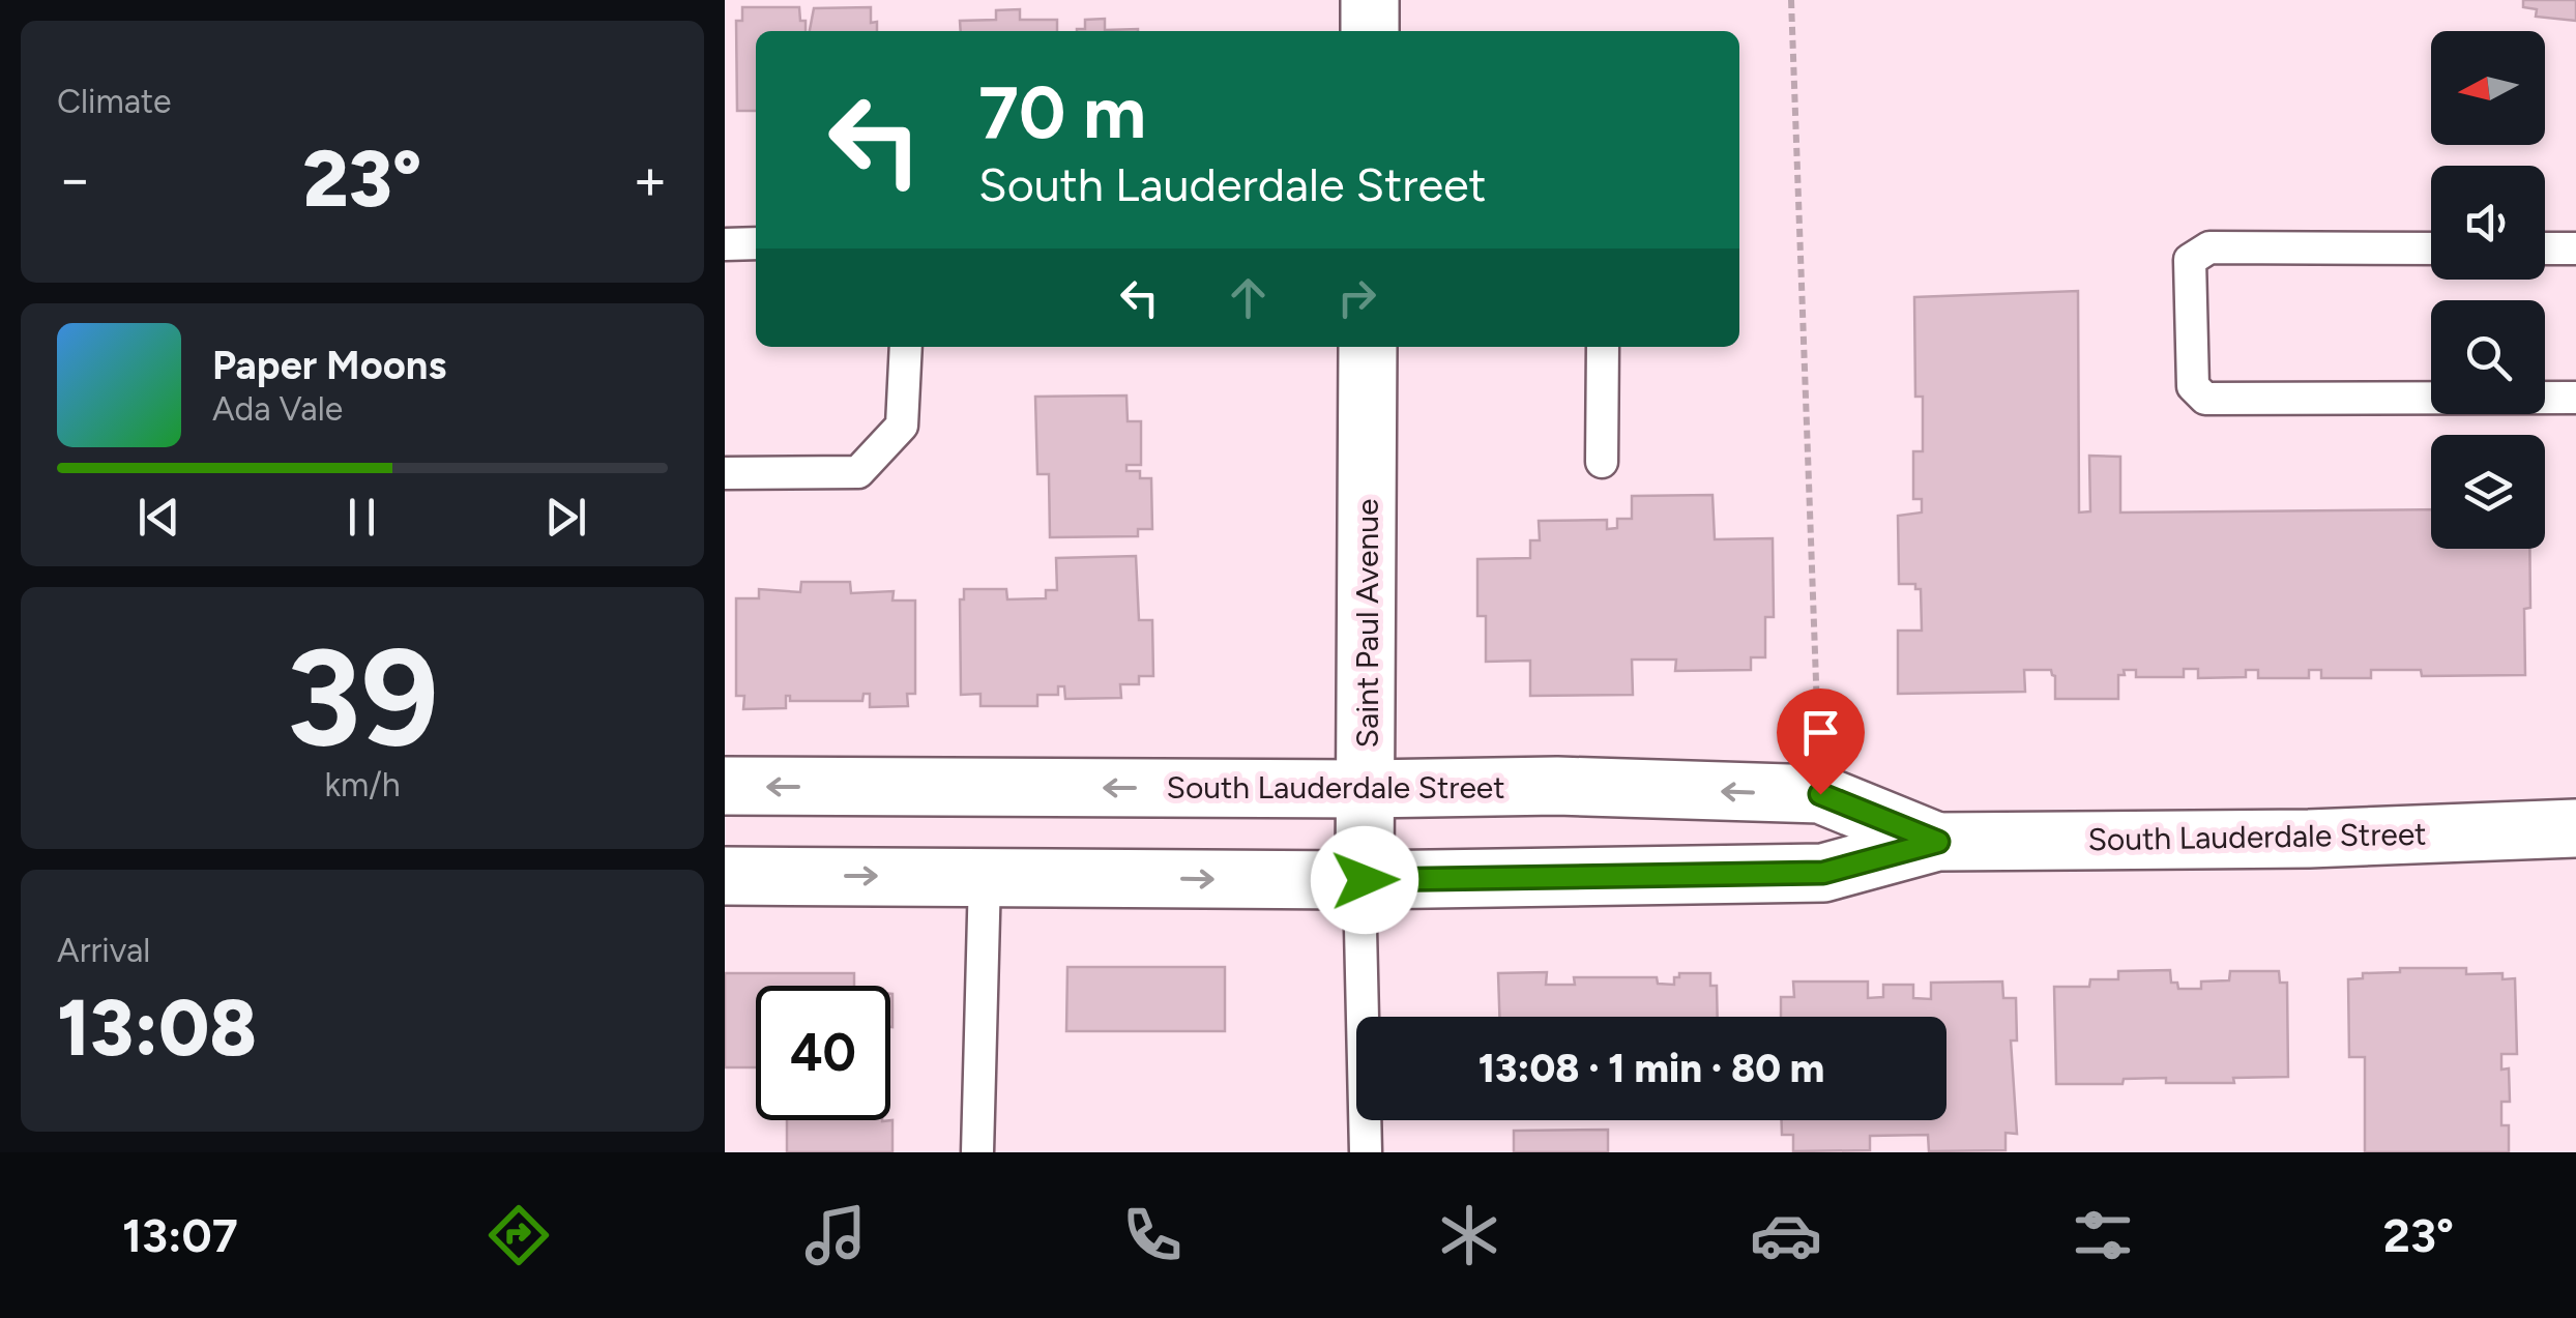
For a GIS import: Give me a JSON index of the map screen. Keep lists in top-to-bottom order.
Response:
{
  "streets": {
    "street": ["Saint Paul Avenue", "South Lauderdale Street"]
  },
  "crossings": [
    ["Saint Paul Avenue", "South Lauderdale Street"]
  ],
  "north": "left",
  "page": {
    "tile": [
      "Climate",
      ["39", "km/h"],
      ["Arrival", "13:08"]
    ],
    "turn": ["70 m", "South Lauderdale Street"],
    "heat": ["−", "23°", "+"],
    "song": ["Paper Moons", "Ada Vale"],
    "limit": "40",
    "trip": "13:08 · 1 min · 80 m",
    "tabs": ["13:07", "23°"]
  }
}
